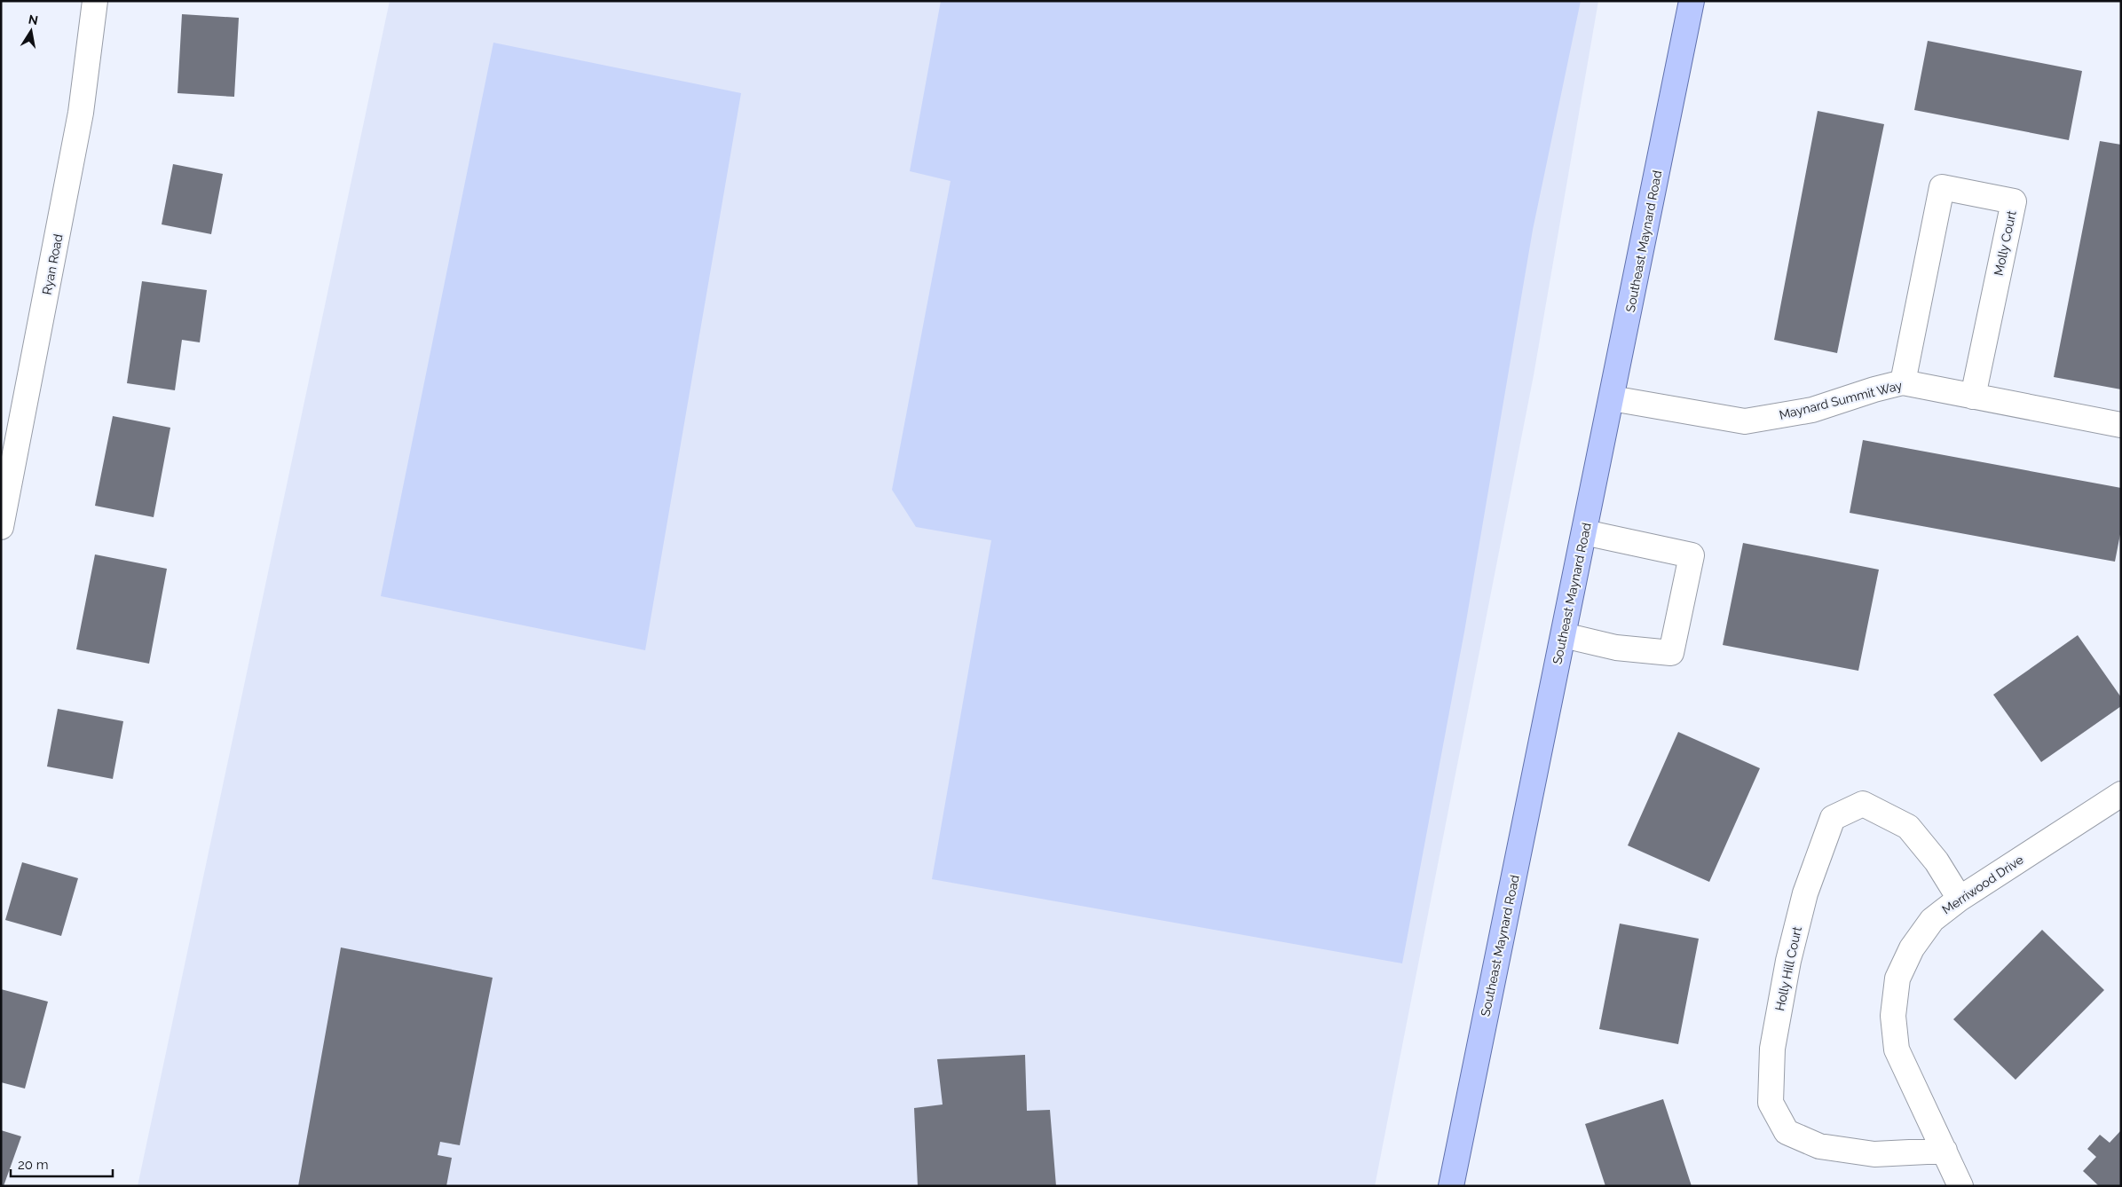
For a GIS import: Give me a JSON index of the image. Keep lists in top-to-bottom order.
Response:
{
  "streets": {
    "main road": ["Southeast Maynard Road"],
    "street": [
      "Molly Court",
      "Ryan Road",
      "Maynard Summit Way",
      "Merriwood Drive",
      "Holly Hill Court"
    ]
  },
  "crossings": [
    ["Southeast Maynard Road", "Maynard Summit Way"],
    ["Molly Court", "Maynard Summit Way"],
    ["Merriwood Drive", "Holly Hill Court"]
  ],
  "scale_bar": "20 m",
  "north": "top"
}
